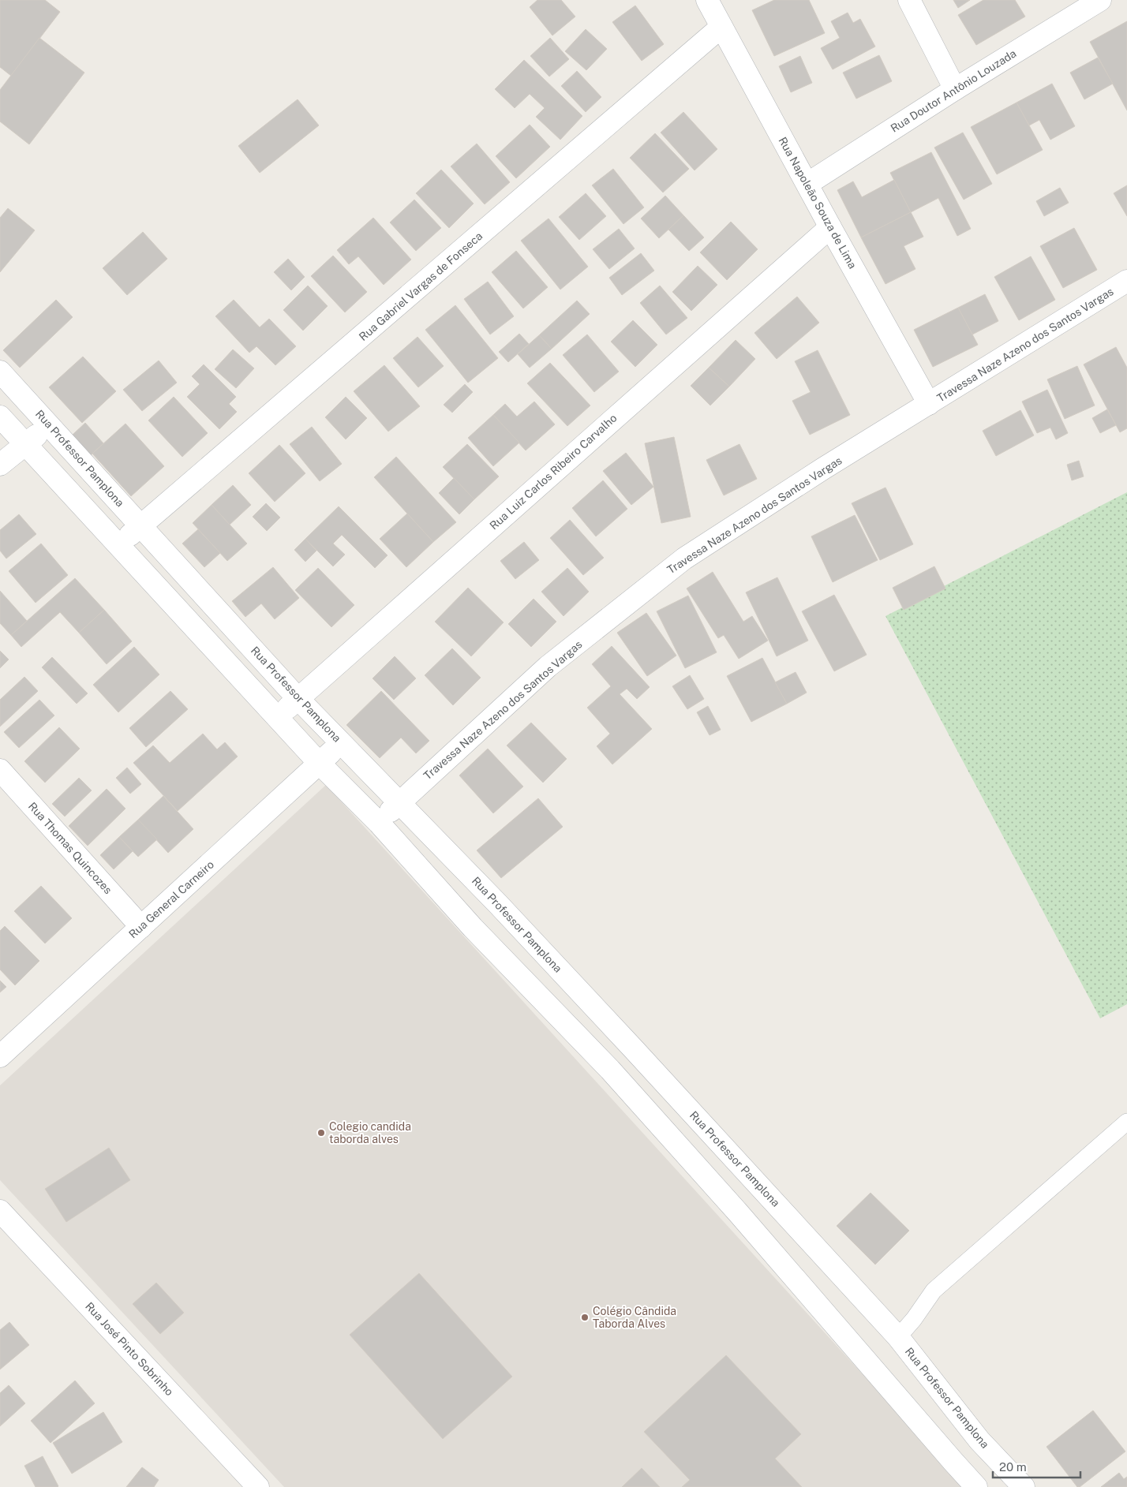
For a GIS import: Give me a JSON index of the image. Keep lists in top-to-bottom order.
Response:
{
  "streets": {
    "street": [
      "Rua Doutor Antônio Louzada",
      "Rua Napoleão Souza de Lima",
      "Rua Gabriel Vargas de Fonseca",
      "Travessa Naze Azeno dos Santos Vargas",
      "Rua Professor Pamplona",
      "Rua Luiz Carlos Ribeiro Carvalho",
      "Rua Thomas Quincozes",
      "Rua General Carneiro",
      "Rua José Pinto Sobrinho"
    ]
  },
  "crossings": [
    ["Rua Doutor Antônio Louzada", "Rua Napoleão Souza de Lima"],
    ["Rua Napoleão Souza de Lima", "Rua Gabriel Vargas de Fonseca"],
    ["Rua Napoleão Souza de Lima", "Travessa Naze Azeno dos Santos Vargas"],
    ["Rua Napoleão Souza de Lima", "Rua Luiz Carlos Ribeiro Carvalho"],
    ["Rua Gabriel Vargas de Fonseca", "Rua Professor Pamplona"],
    ["Travessa Naze Azeno dos Santos Vargas", "Rua Professor Pamplona"],
    ["Rua Professor Pamplona", "Rua Luiz Carlos Ribeiro Carvalho"],
    ["Rua Professor Pamplona", "Rua General Carneiro"],
    ["Rua Thomas Quincozes", "Rua General Carneiro"]
  ],
  "places": ["Colegio candida taborda alves", "Colégio Cândida Taborda Alves"],
  "scale_bar": "20 m"
}
